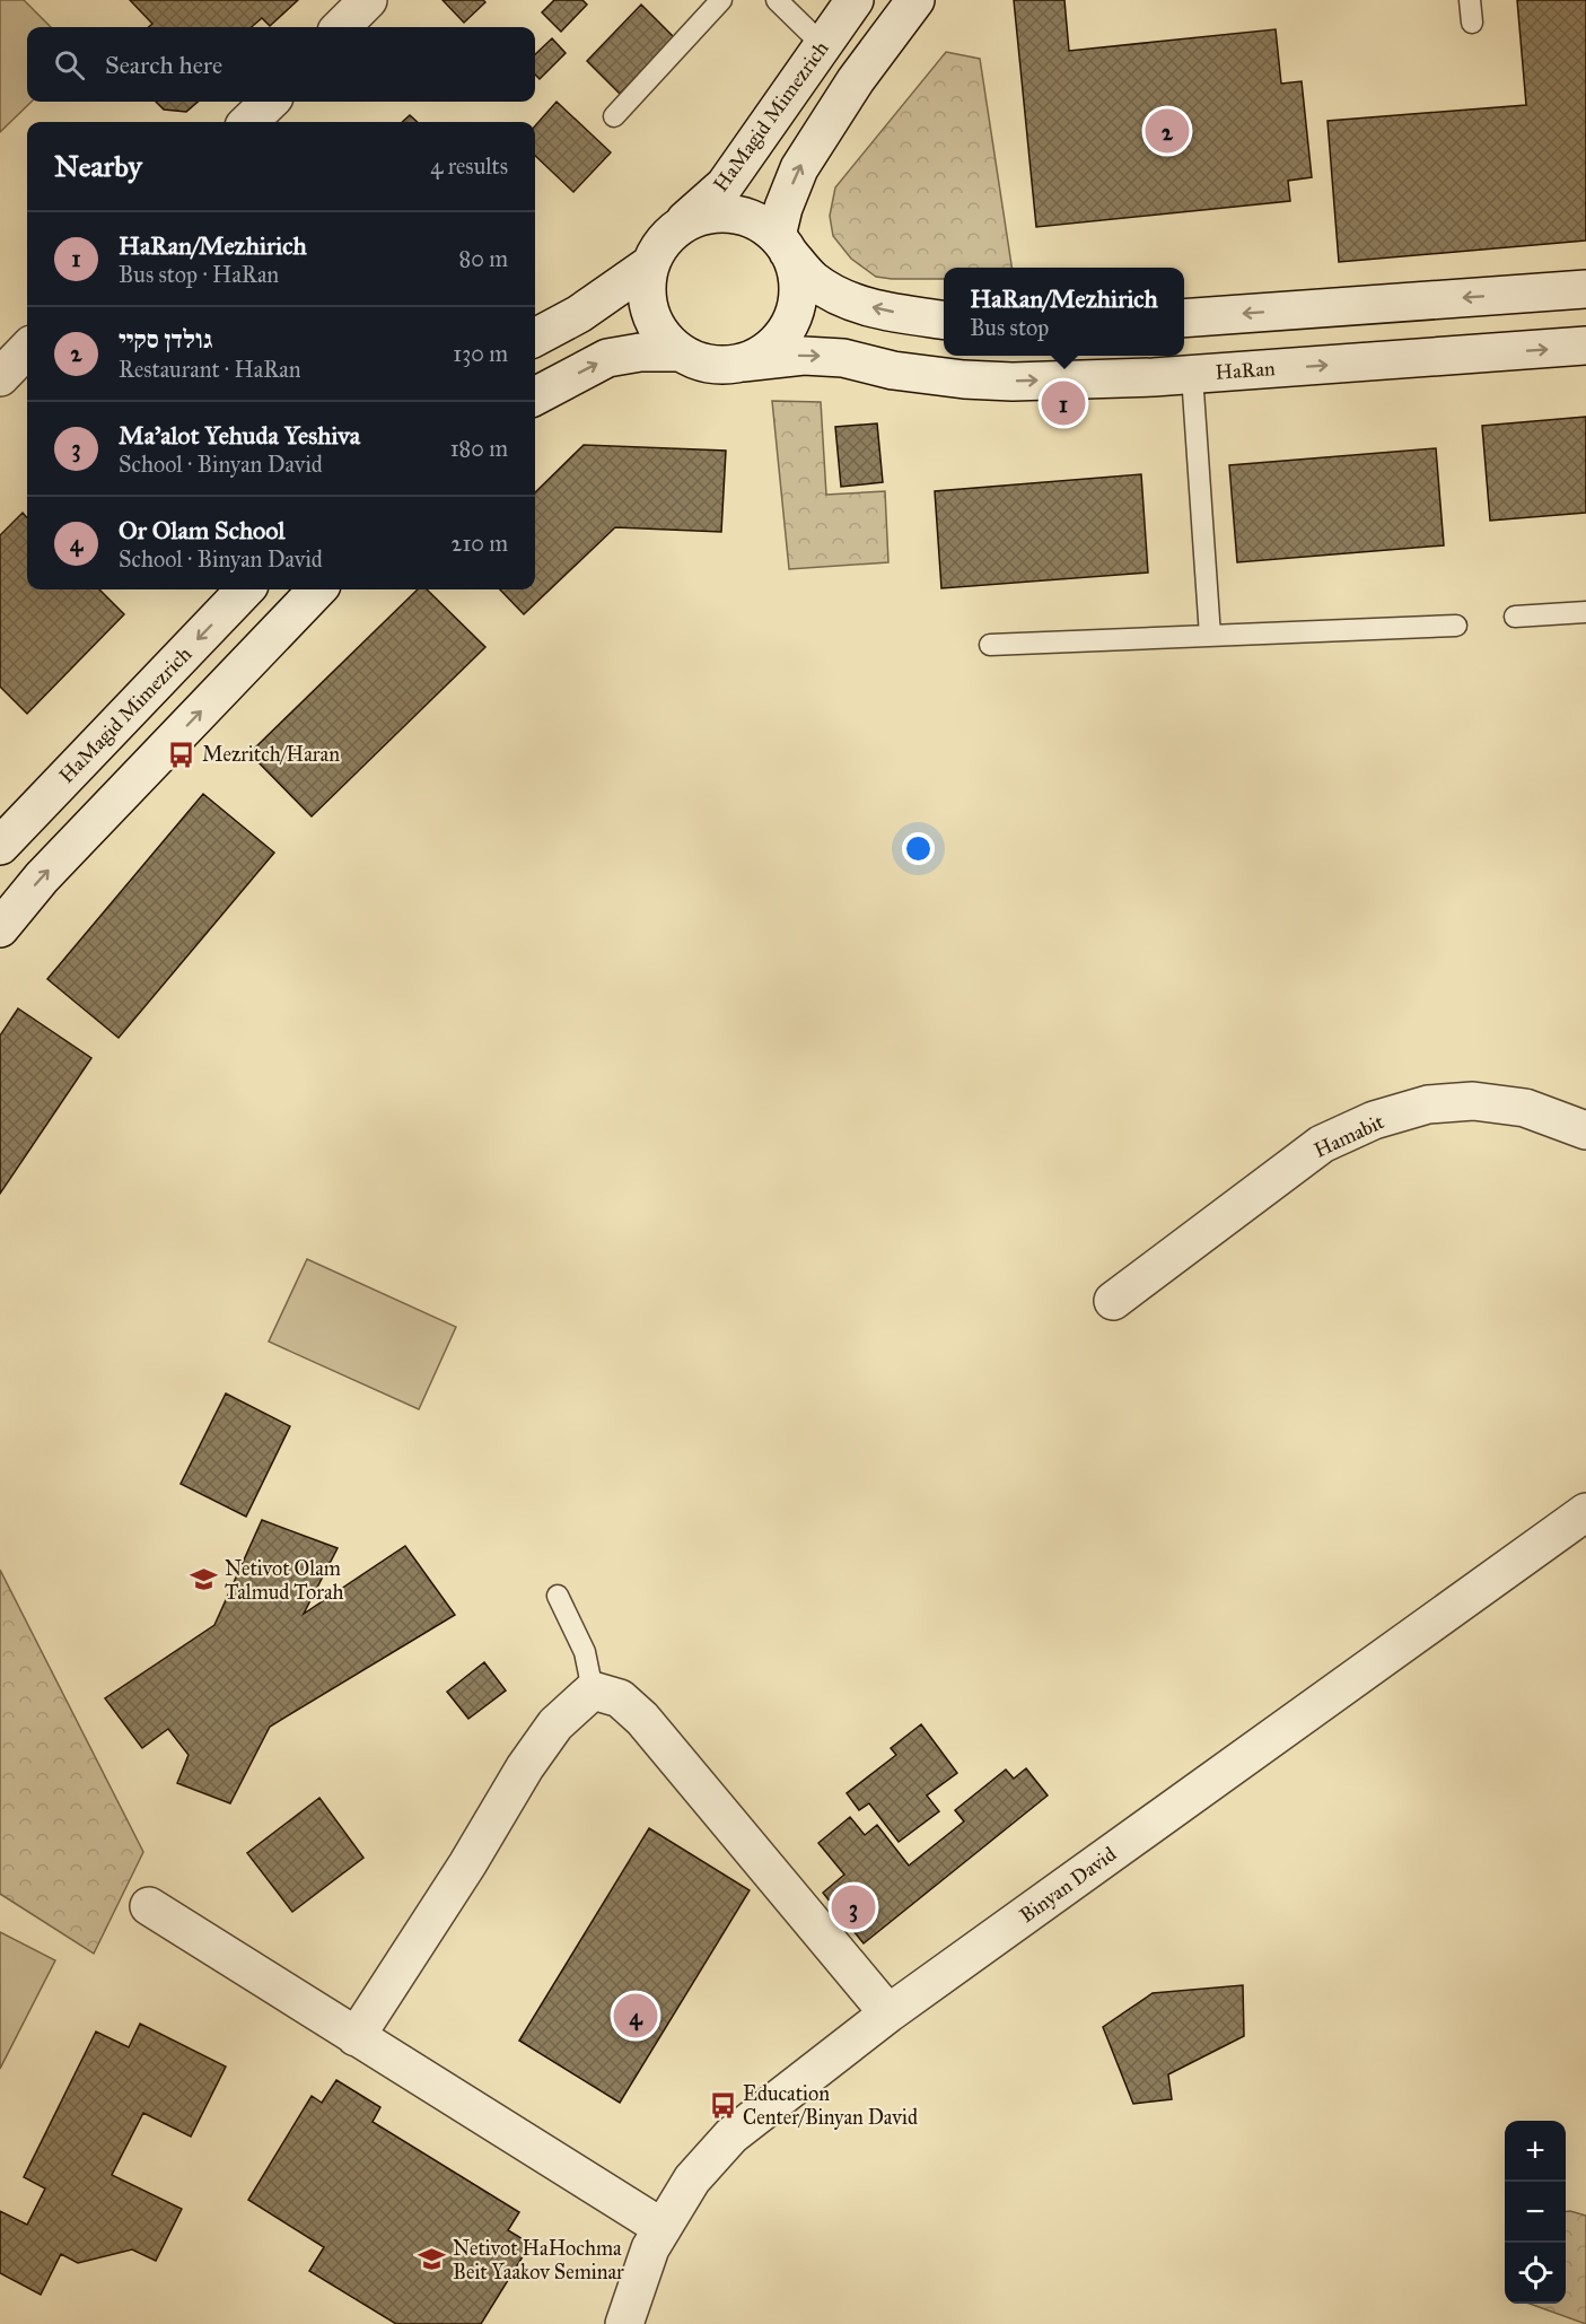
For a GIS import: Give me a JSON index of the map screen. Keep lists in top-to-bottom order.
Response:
{
  "streets": {
    "street": [
      "HaMagid Mimezrich",
      "HaRan",
      "Hamabit",
      "Binyan David"
    ]
  },
  "crossings": [
    ["HaMagid Mimezrich", "HaRan"]
  ],
  "places": {
    "bus stop": ["Mezritch/Haran", "Education Center/Binyan David"],
    "school or university": ["Netivot Olam Talmud Torah", "Netivot HaHochma Beit Yaakov Seminar"]
  },
  "page": {
    "search": "Search here",
    "pins": [
      "2",
      "1",
      "3",
      "4"
    ],
    "heading": ["Nearby", "4 results"],
    "list": [
      {
        "mark": "1",
        "name": "HaRan/Mezhirich",
        "note": "Bus stop · HaRan",
        "value": "80 m"
      },
      {
        "mark": "2",
        "name": "גולדן סקיי",
        "note": "Restaurant · HaRan",
        "value": "130 m"
      },
      {
        "mark": "3",
        "name": "Ma'alot Yehuda Yeshiva",
        "note": "School · Binyan David",
        "value": "180 m"
      },
      {
        "mark": "4",
        "name": "Or Olam School",
        "note": "School · Binyan David",
        "value": "210 m"
      }
    ],
    "popup": ["HaRan/Mezhirich", "Bus stop"],
    "map_buttons": ["+", "−"]
  }
}
